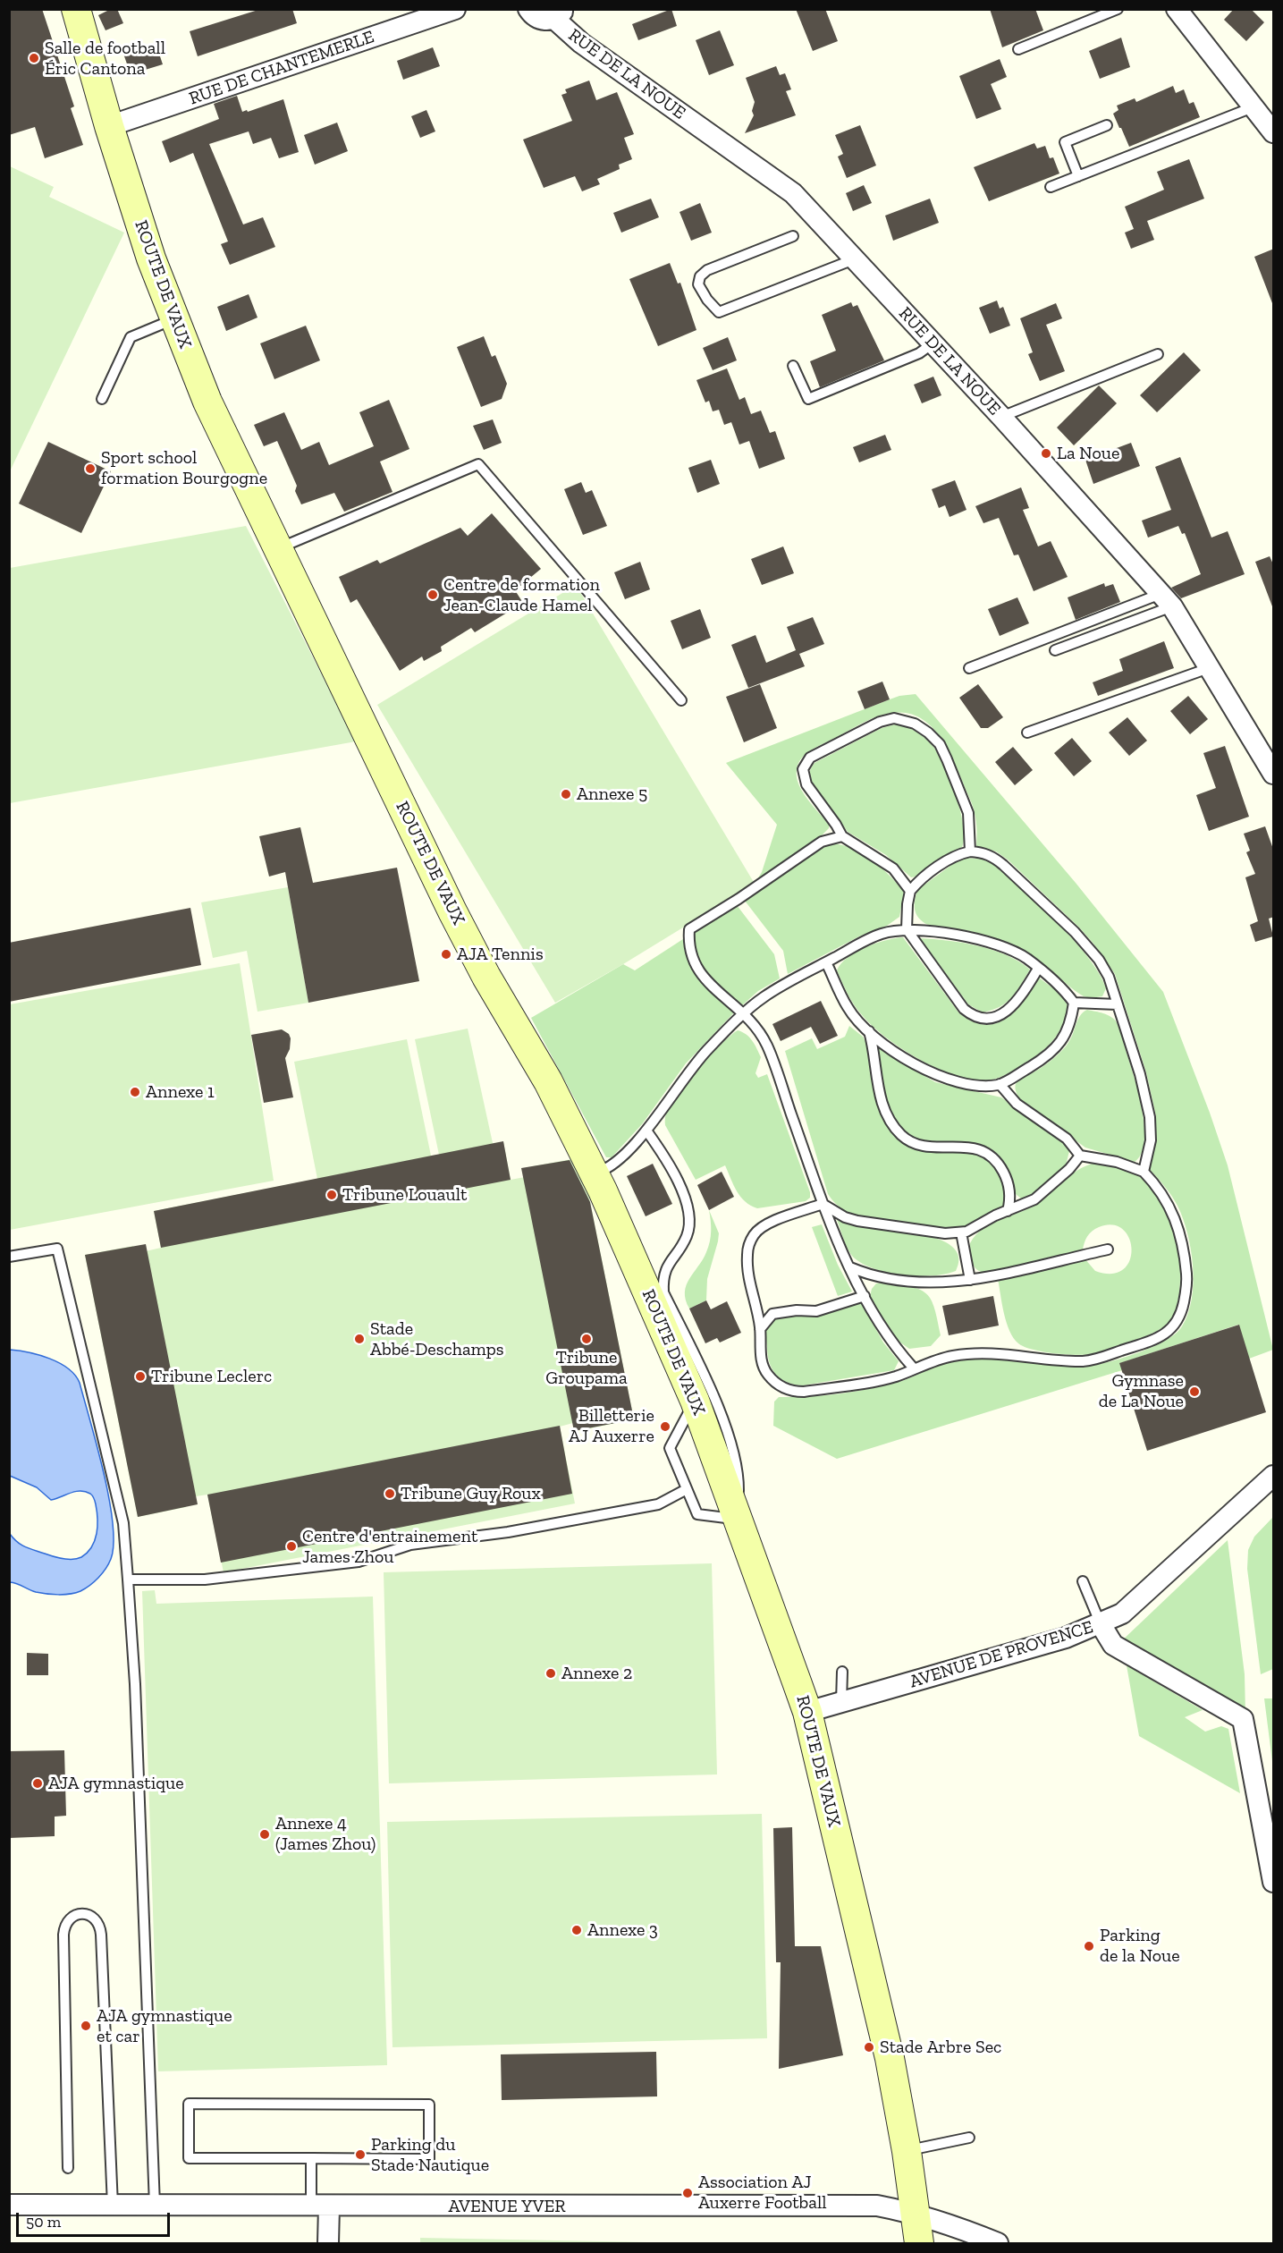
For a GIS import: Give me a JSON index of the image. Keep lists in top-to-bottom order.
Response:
{
  "streets": {
    "street": [
      "RUE DE CHANTEMERLE",
      "RUE DE LA NOUE",
      "ROUTE DE VAUX",
      "AVENUE DE PROVENCE",
      "AVENUE YVER"
    ]
  },
  "crossings": [
    ["RUE DE CHANTEMERLE", "ROUTE DE VAUX"],
    ["ROUTE DE VAUX", "AVENUE DE PROVENCE"],
    ["ROUTE DE VAUX", "AVENUE YVER"]
  ],
  "places": [
    "Salle de football Éric Cantona",
    "La Noue",
    "Sport school formation Bourgogne",
    "Centre de formation Jean-Claude Hamel",
    "Annexe 5",
    "AJA Tennis",
    "Annexe 1",
    "Tribune Louault",
    "Stade Abbé-Deschamps",
    "Tribune Groupama",
    "Tribune Leclerc",
    "Gymnase de La Noue",
    "Billetterie AJ Auxerre",
    "Tribune Guy Roux",
    "Centre d'entrainement James Zhou",
    "Annexe 2",
    "AJA gymnastique",
    "Annexe 4 (James Zhou)",
    "Annexe 3",
    "Parking de la Noue",
    "AJA gymnastique et car",
    "Stade Arbre Sec",
    "Parking du Stade Nautique",
    "Association AJ Auxerre Football"
  ],
  "scale_bar": "50 m"
}
